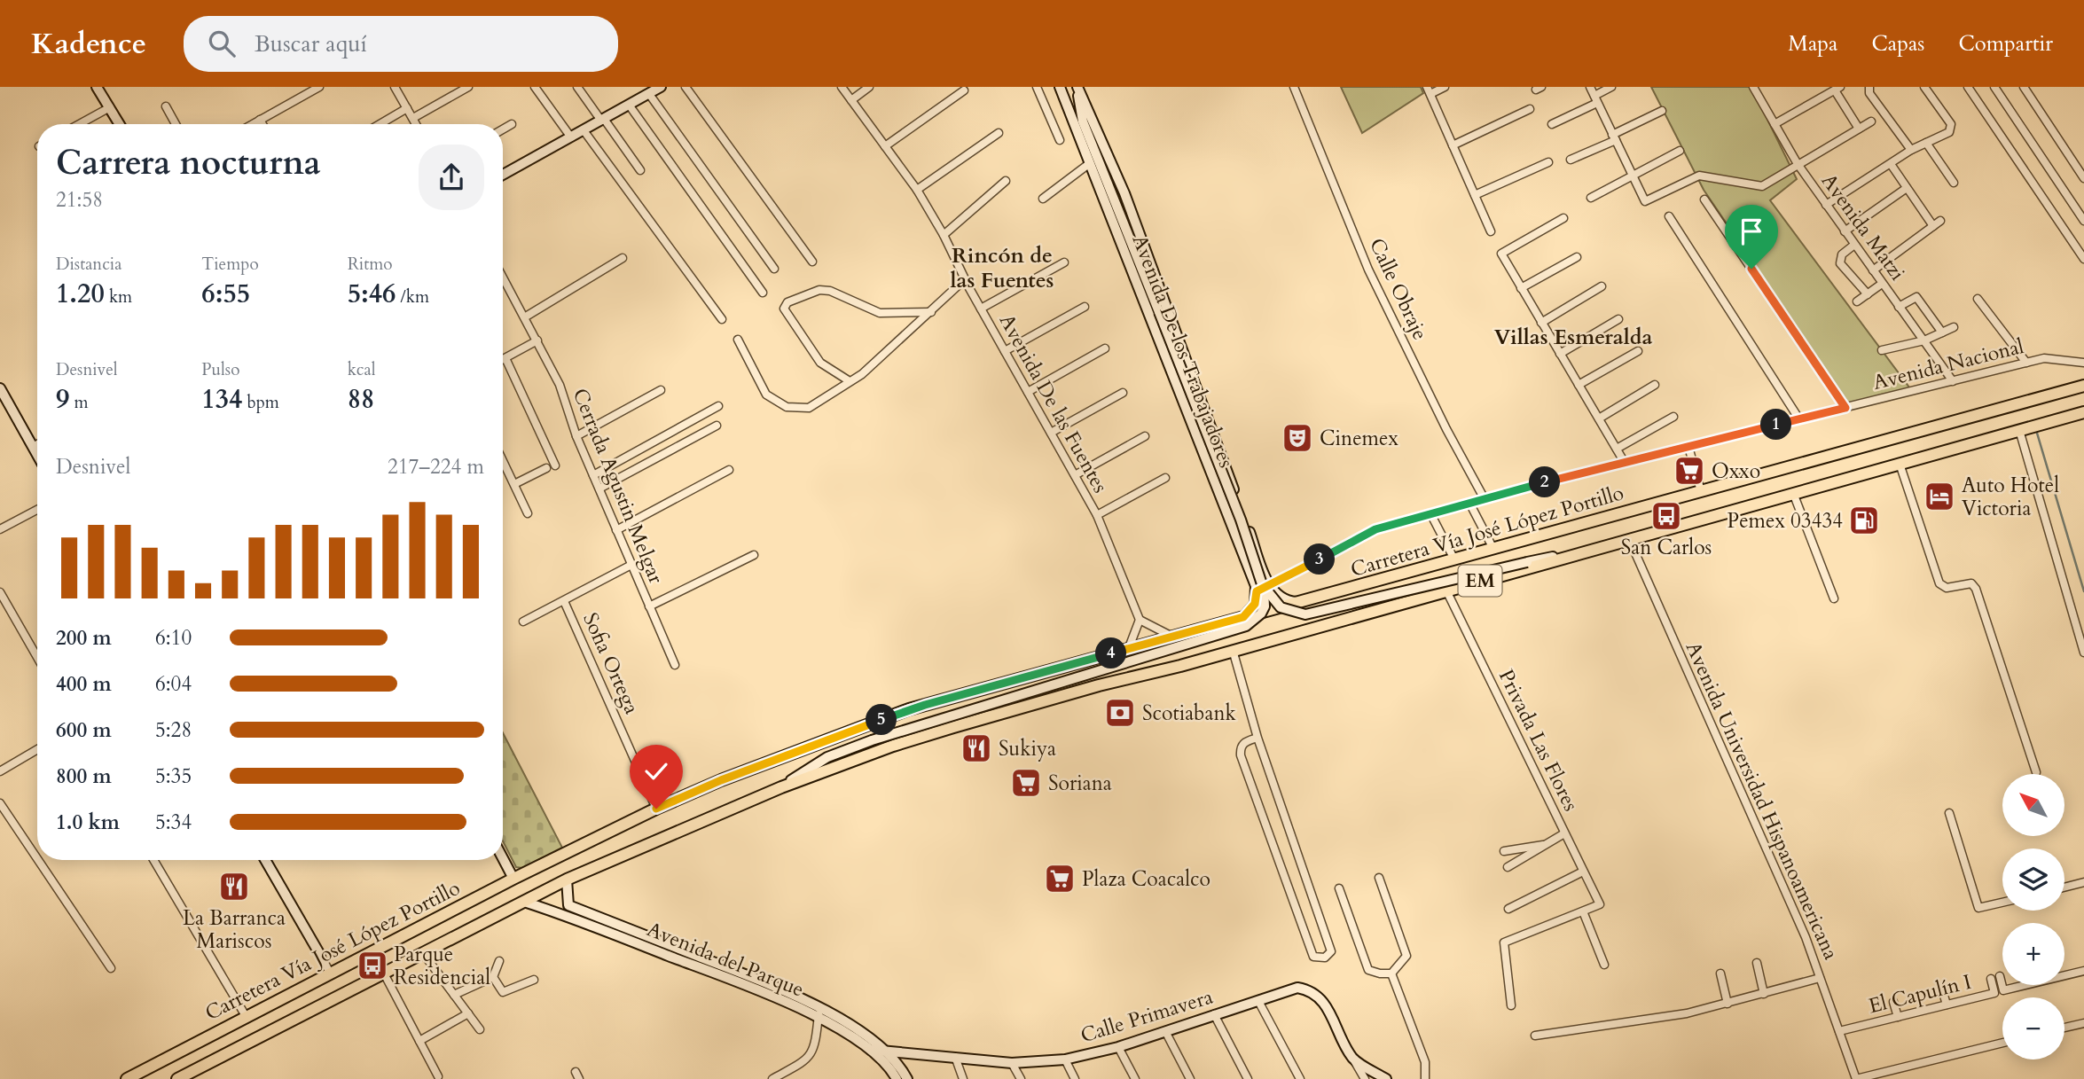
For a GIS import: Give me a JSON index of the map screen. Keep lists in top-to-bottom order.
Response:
{
  "streets": {
    "main road": [
      "Avenida De los Trabajadores",
      "Carretera Vía José López Portillo",
      "EM",
      "Avenida del Parque",
      "Calle Primavera"
    ],
    "street": [
      "Avenida Matzi",
      "Calle Obraje",
      "Avenida Nacional",
      "Avenida De las Fuentes",
      "Cerrada Agustin Melgar",
      "Sofia Ortega",
      "Privada Las Flores",
      "Avenida Universidad Hispanoamericana",
      "El Capulín I"
    ]
  },
  "crossings": [
    ["Avenida Matzi", "Avenida Nacional"],
    ["Calle Obraje", "Avenida Nacional"],
    ["Avenida De los Trabajadores", "Avenida Nacional"],
    ["Cerrada Agustin Melgar", "Sofia Ortega"],
    ["Carretera Vía José López Portillo", "Sofia Ortega"],
    ["EM", "Privada Las Flores"],
    ["EM", "Avenida Universidad Hispanoamericana"],
    ["EM", "Avenida del Parque"],
    ["Avenida Universidad Hispanoamericana", "El Capulín I"],
    ["Avenida del Parque", "Calle Primavera"]
  ],
  "districts": ["Rincón de las Fuentes", "Villas Esmeralda"],
  "places": {
    "theatre": ["Cinemex"],
    "supermarket": ["Oxxo", "Soriana", "Plaza Coacalco"],
    "hotel": ["Auto Hotel Victoria"],
    "bus stop": ["San Carlos", "Parque Residencial"],
    "fuel station": ["Pemex 03434"],
    "bank": ["Scotiabank"],
    "restaurant": ["Sukiya", "La Barranca Mariscos"]
  },
  "north": "top left",
  "page": {
    "header": "Kadence",
    "search": "Buscar aquí",
    "nav": ["Mapa", "Capas", "Compartir"],
    "heading": ["Carrera nocturna", "21:58"],
    "stats": [
      ["Distancia", "1.20 km"],
      ["Tiempo", "6:55"],
      ["Ritmo", "5:46 /km"],
      ["Desnivel", "9 m"],
      ["Pulso", "134 bpm"],
      ["kcal", "88"]
    ],
    "pins": [
      "1",
      "2",
      "3",
      "4",
      "5"
    ],
    "chart": ["Desnivel", "217–224 m"],
    "list": [
      {
        "name": "200 m",
        "note": "6:10"
      },
      {
        "name": "400 m",
        "note": "6:04"
      },
      {
        "name": "600 m",
        "note": "5:28"
      },
      {
        "name": "800 m",
        "note": "5:35"
      },
      {
        "name": "1.0 km",
        "note": "5:34"
      }
    ],
    "map_buttons": ["+", "−"]
  }
}
